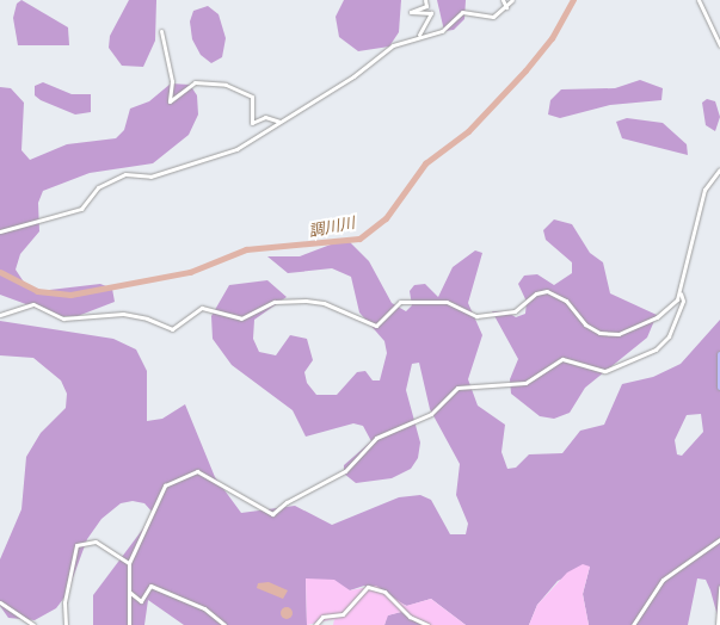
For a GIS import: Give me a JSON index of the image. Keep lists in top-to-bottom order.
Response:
{
  "water": ["調川川"]
}
